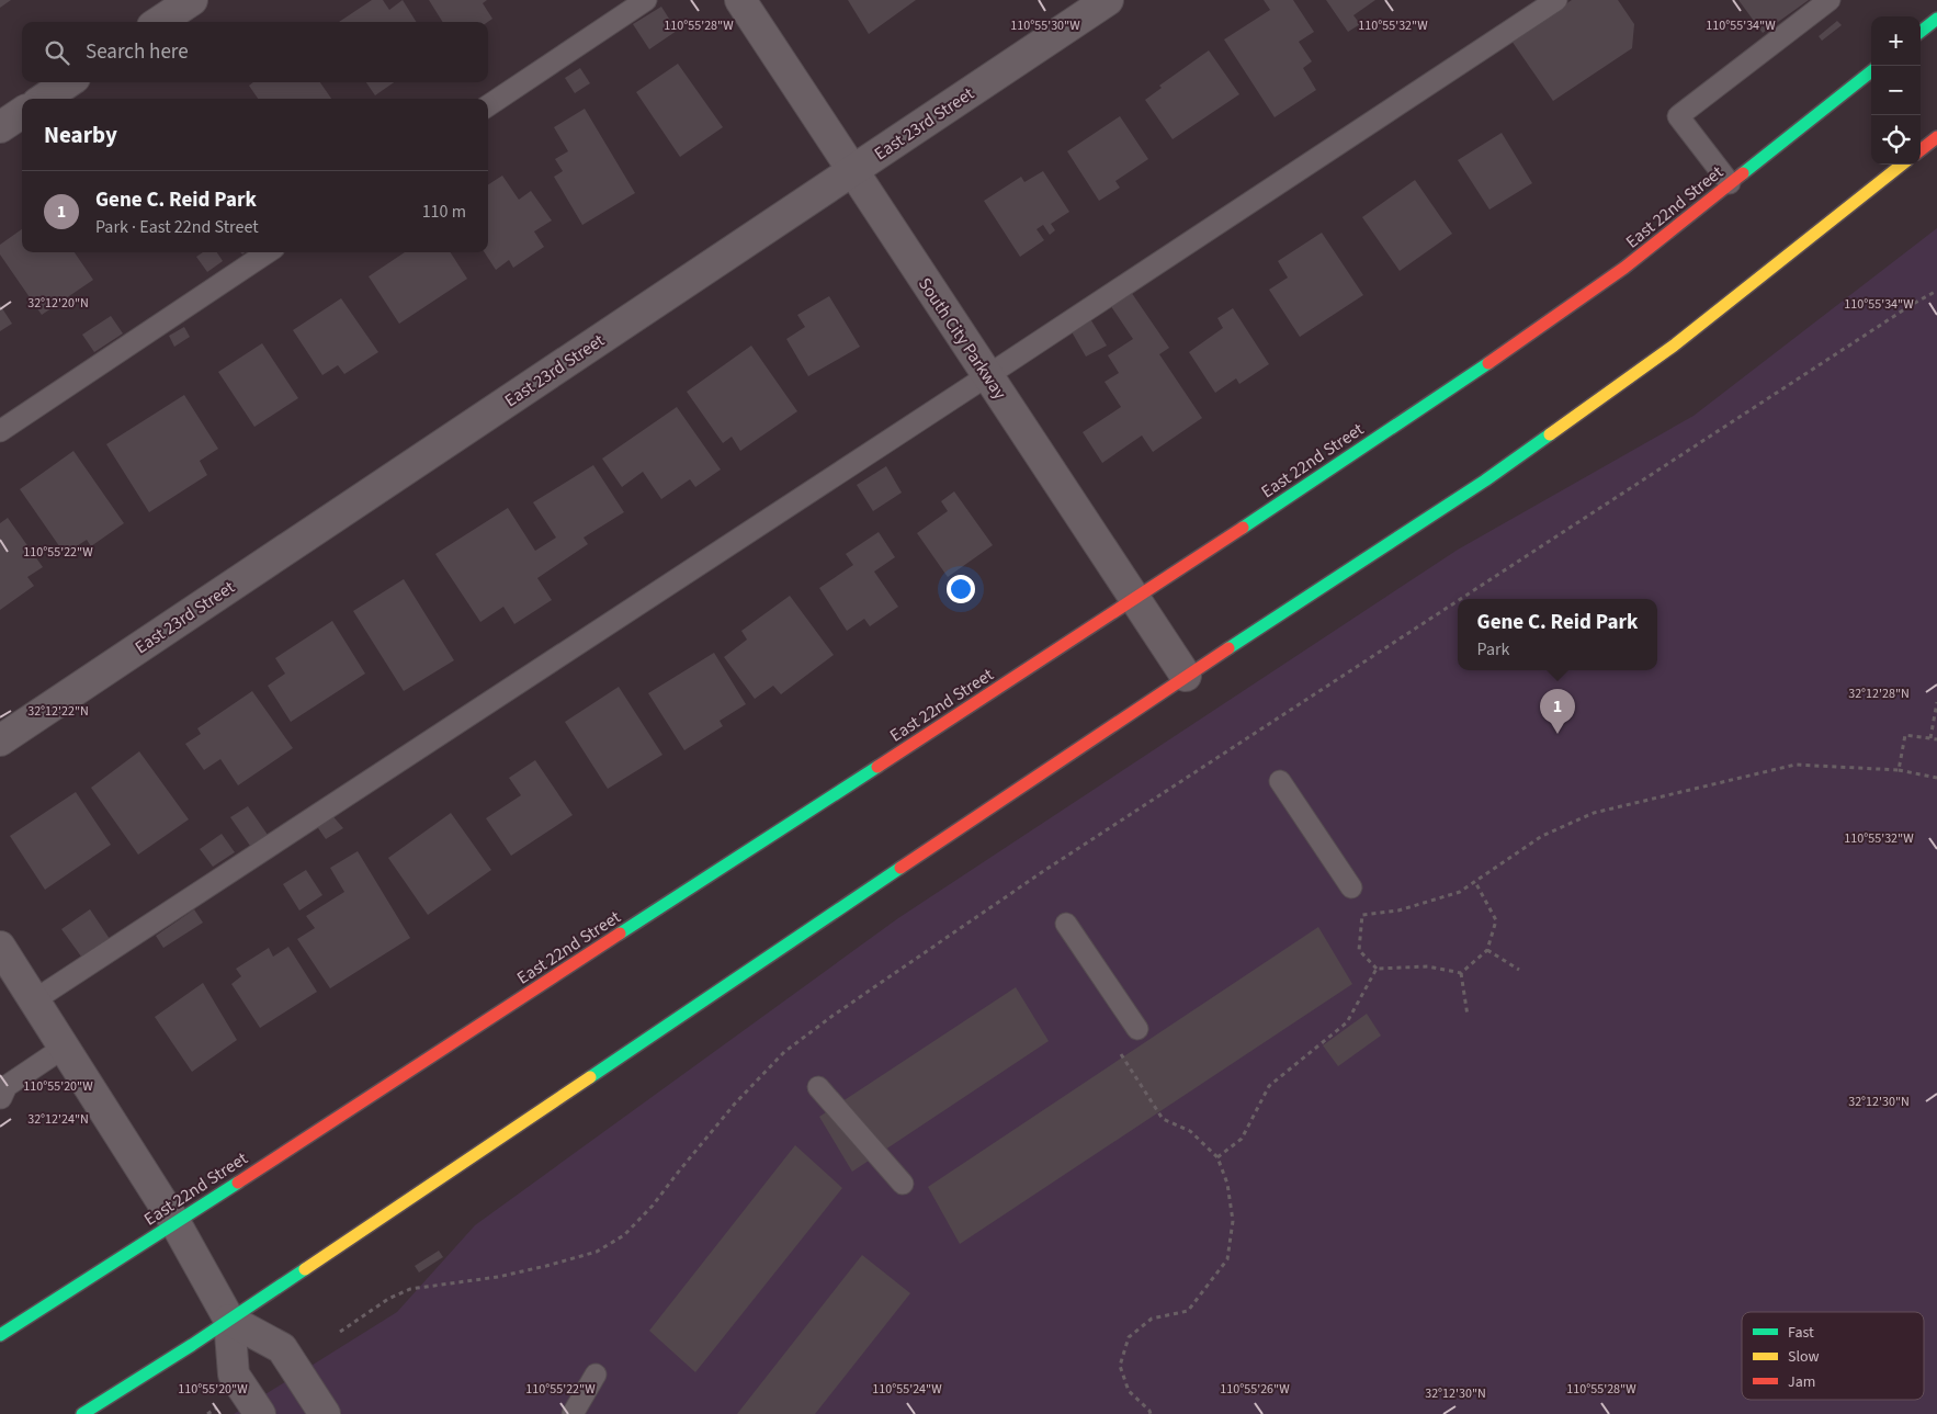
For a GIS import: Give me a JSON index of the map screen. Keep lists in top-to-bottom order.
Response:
{
  "streets": {
    "main road": ["East 22nd Street"],
    "street": ["East 23rd Street", "South City Parkway"]
  },
  "crossings": [
    ["East 23rd Street", "South City Parkway"],
    ["East 22nd Street", "South City Parkway"]
  ],
  "legend": ["Fast", "Slow", "Jam"],
  "page": {
    "map_buttons": ["+", "−"],
    "search": "Search here",
    "heading": "Nearby",
    "list": [
      {
        "mark": "1",
        "name": "Gene C. Reid Park",
        "note": "Park · East 22nd Street",
        "value": "110 m"
      }
    ],
    "popup": ["Gene C. Reid Park", "Park"],
    "pins": "1"
  },
  "coordinates": [
    "110°55'28\"W",
    "110°55'30\"W",
    "110°55'32\"W",
    "110°55'34\"W",
    "32°12'20\"N",
    "110°55'22\"W",
    "32°12'28\"N",
    "32°12'22\"N",
    "110°55'20\"W",
    "32°12'30\"N",
    "32°12'24\"N",
    "110°55'24\"W",
    "110°55'26\"W"
  ]
}
